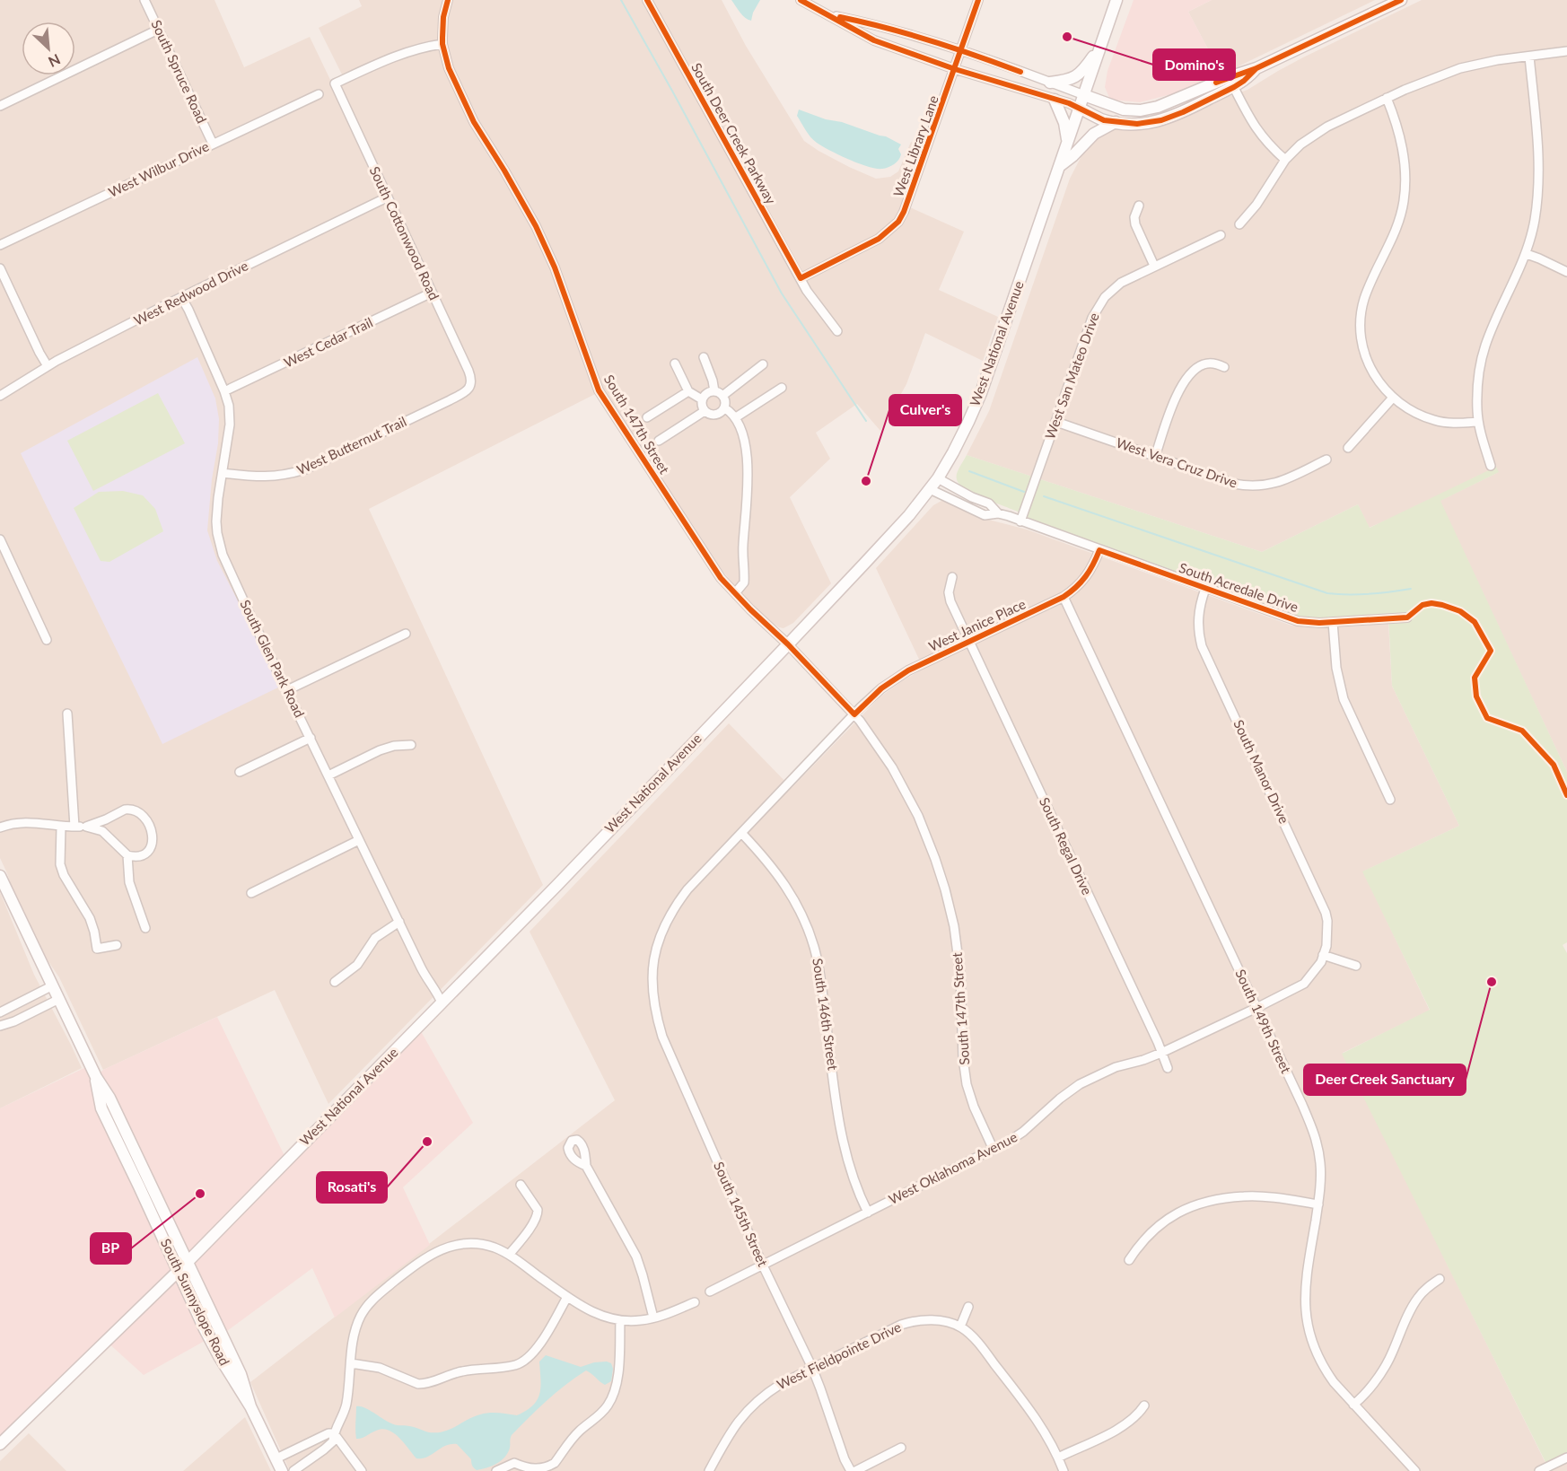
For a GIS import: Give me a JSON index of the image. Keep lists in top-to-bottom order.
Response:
{
  "streets": {
    "main road": ["West National Avenue", "South Sunnyslope Road"],
    "street": [
      "South Spruce Road",
      "South Deer Creek Parkway",
      "West Library Lane",
      "West Wilbur Drive",
      "South Cottonwood Road",
      "West Redwood Drive",
      "West Cedar Trail",
      "West San Mateo Drive",
      "South 147th Street",
      "West Butternut Trail",
      "West Vera Cruz Drive",
      "South Acredale Drive",
      "West Janice Place",
      "South Glen Park Road",
      "South Manor Drive",
      "South Regal Drive",
      "South 146th Street",
      "South 149th Street",
      "West Oklahoma Avenue",
      "South 145th Street",
      "West Fieldpointe Drive"
    ]
  },
  "crossings": [
    ["South Spruce Road", "West Wilbur Drive"],
    ["South Deer Creek Parkway", "West Library Lane"],
    ["South Cottonwood Road", "West Redwood Drive"],
    ["South Cottonwood Road", "West Cedar Trail"],
    ["South Cottonwood Road", "South 147th Street"],
    ["South Cottonwood Road", "West Butternut Trail"],
    ["West Redwood Drive", "South Glen Park Road"],
    ["West Cedar Trail", "South Glen Park Road"],
    ["West National Avenue", "South 147th Street"],
    ["West National Avenue", "South Acredale Drive"],
    ["West National Avenue", "South Glen Park Road"],
    ["West National Avenue", "South Sunnyslope Road"],
    ["West San Mateo Drive", "West Vera Cruz Drive"],
    ["West San Mateo Drive", "South Acredale Drive"],
    ["South 147th Street", "West Janice Place"],
    ["South 147th Street", "West Oklahoma Avenue"],
    ["West Butternut Trail", "South Glen Park Road"],
    ["South Acredale Drive", "West Janice Place"],
    ["South Acredale Drive", "South Manor Drive"],
    ["West Janice Place", "South Regal Drive"],
    ["West Janice Place", "South 146th Street"],
    ["West Janice Place", "South 149th Street"],
    ["West Janice Place", "South 145th Street"],
    ["South Manor Drive", "West Oklahoma Avenue"],
    ["South Regal Drive", "West Oklahoma Avenue"],
    ["South 146th Street", "West Oklahoma Avenue"],
    ["South 149th Street", "West Oklahoma Avenue"],
    ["West Oklahoma Avenue", "South 145th Street"],
    ["South 145th Street", "West Fieldpointe Drive"]
  ],
  "places": [
    "Domino's",
    "Culver's",
    "Deer Creek Sanctuary",
    "Rosati's",
    "BP"
  ],
  "north": "bottom right"
}
